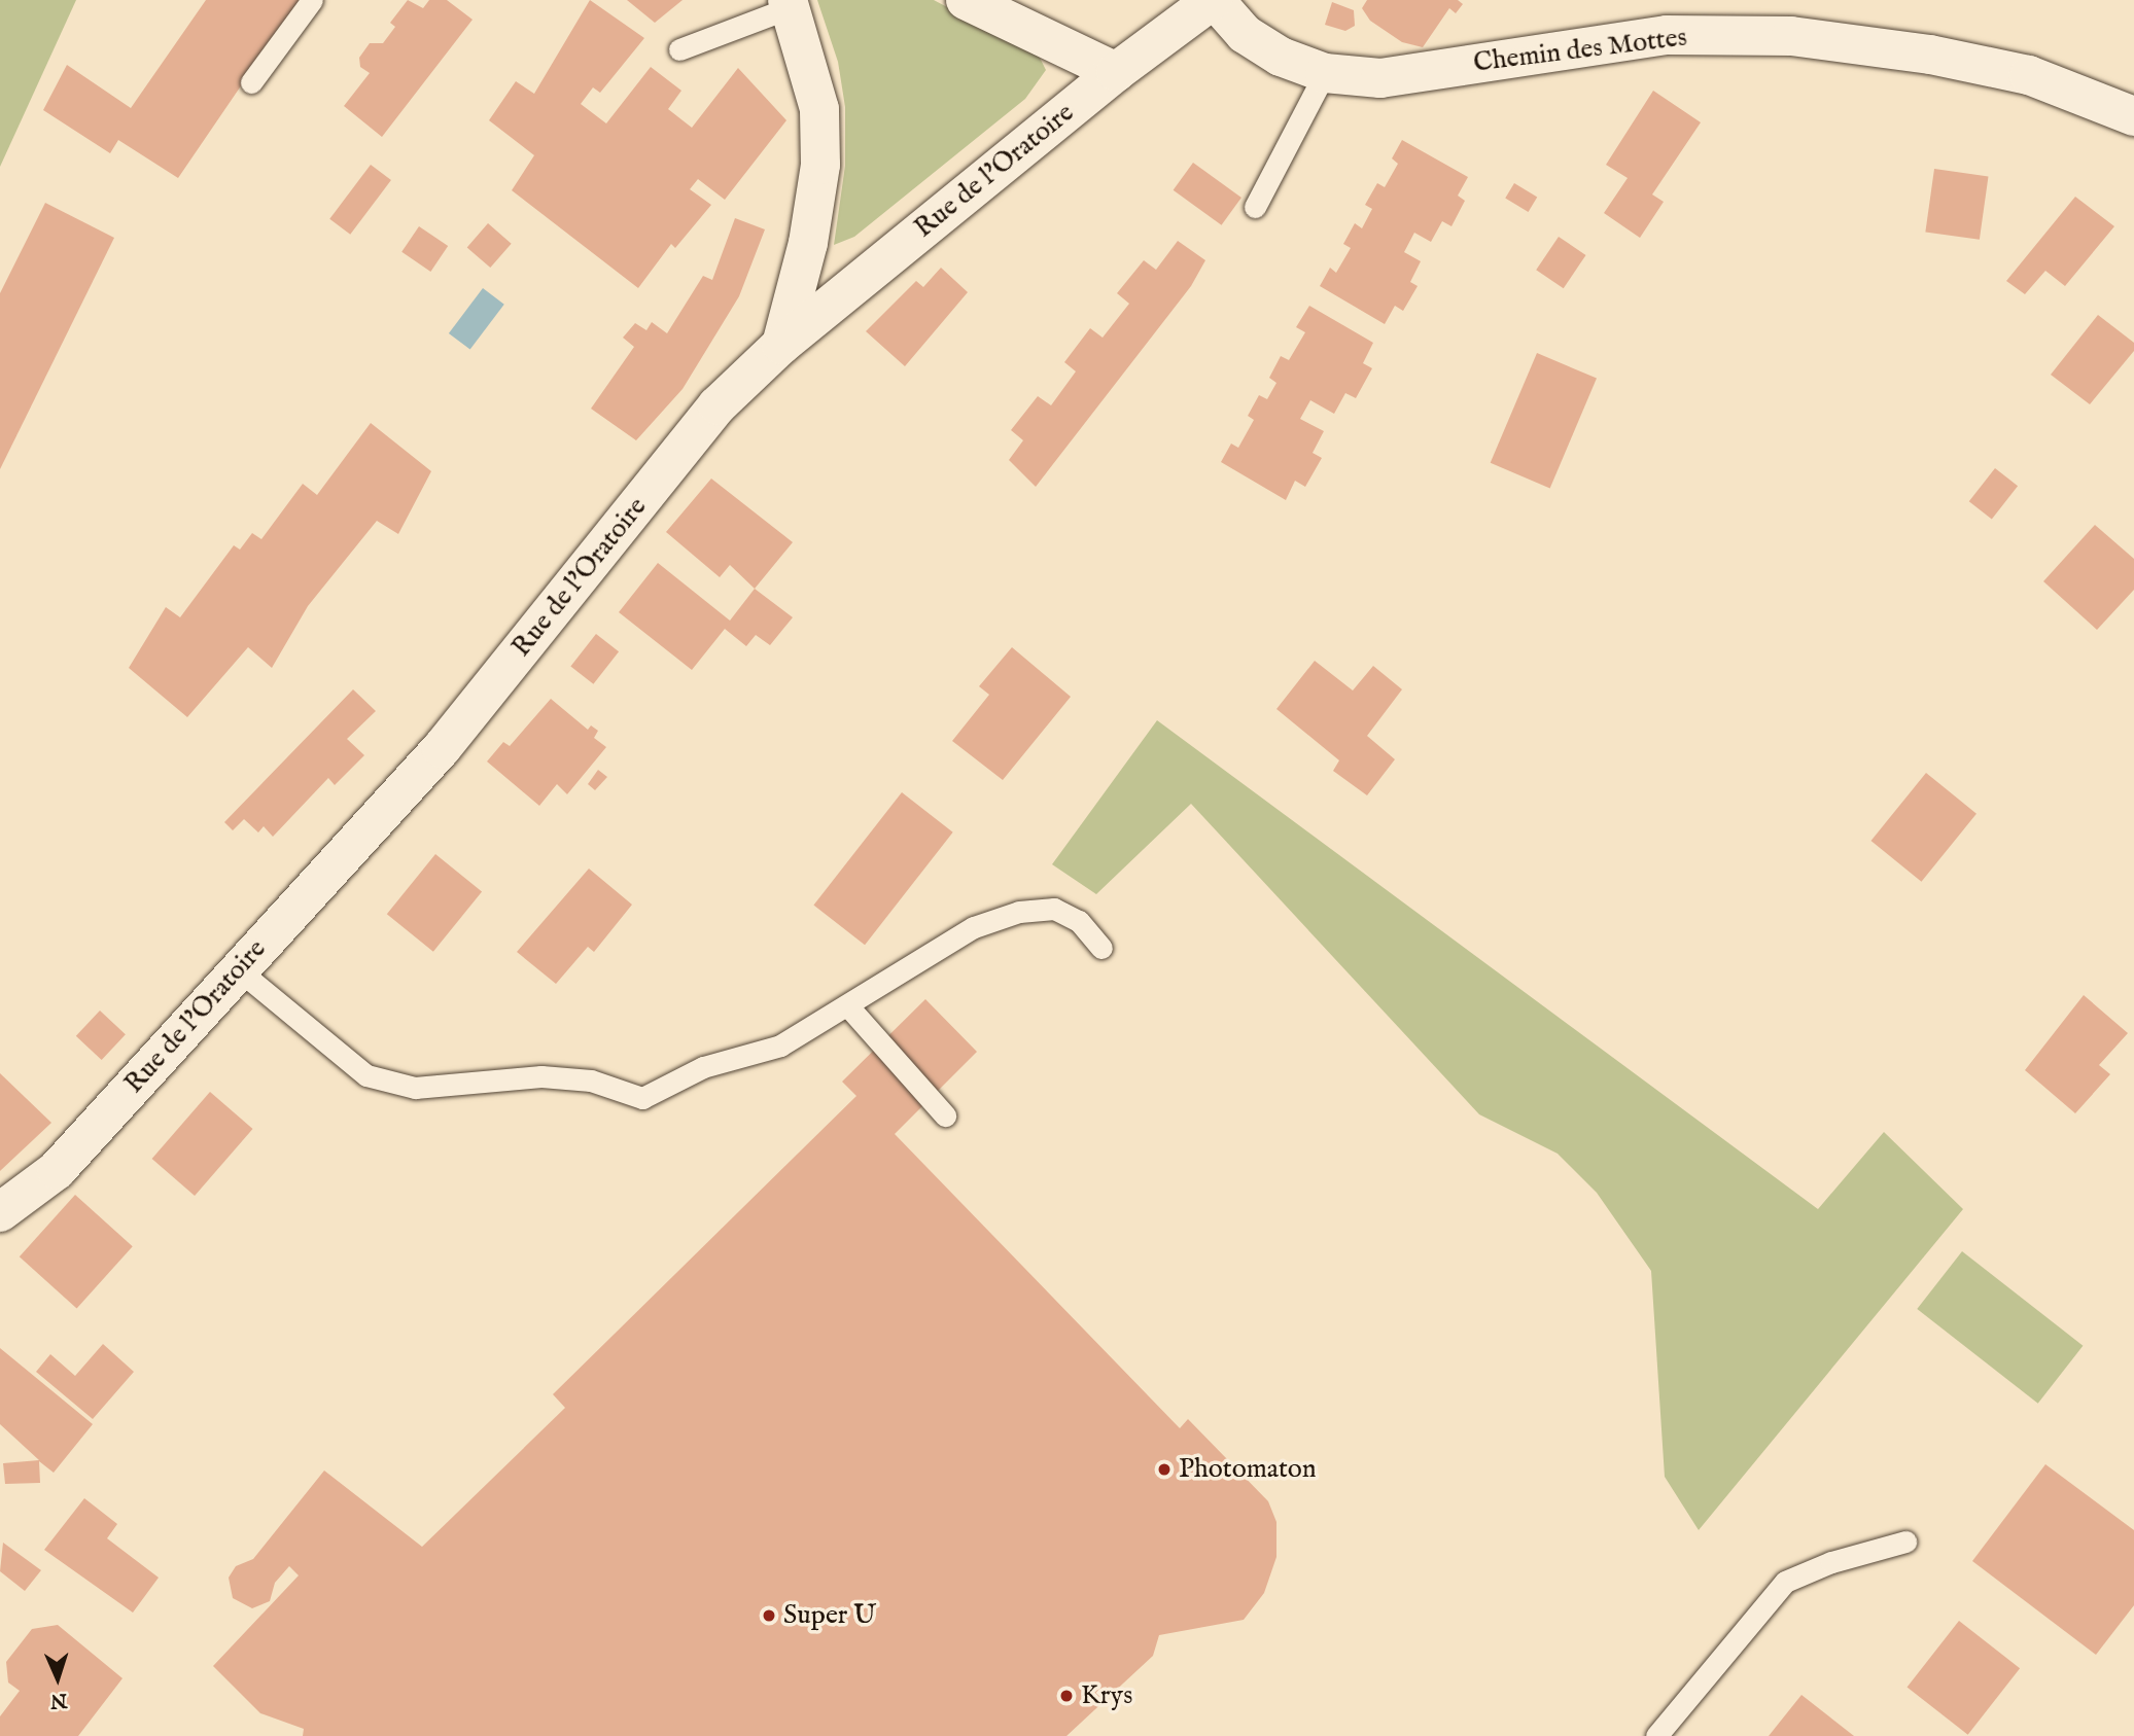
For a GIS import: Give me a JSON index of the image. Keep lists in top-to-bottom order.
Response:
{
  "streets": {
    "street": ["Chemin des Mottes", "Rue de l'Oratoire"]
  },
  "crossings": [
    ["Chemin des Mottes", "Rue de l'Oratoire"]
  ],
  "places": ["Photomaton", "Super U", "Krys"],
  "north": "bottom"
}
